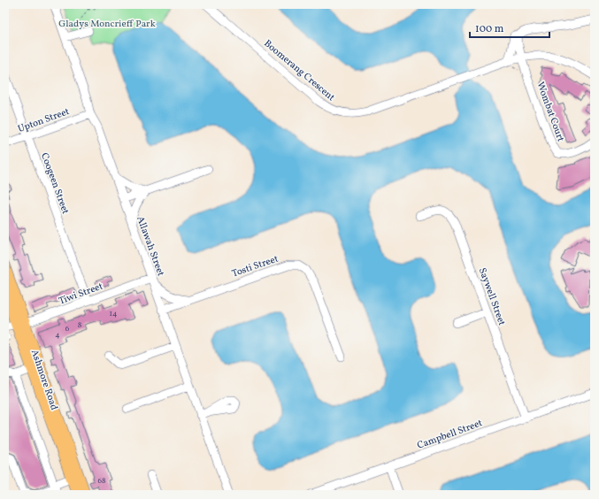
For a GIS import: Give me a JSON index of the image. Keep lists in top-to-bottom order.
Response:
{
  "streets": {
    "main road": ["Ashmore Road"],
    "street": [
      "Boomerang Crescent",
      "Wombat Court",
      "Upton Street",
      "Coogeen Street",
      "Allawah Street",
      "Tosti Street",
      "Tiwi Street",
      "Saywell Street",
      "Campbell Street"
    ]
  },
  "crossings": [
    ["Boomerang Crescent", "Wombat Court"],
    ["Upton Street", "Coogeen Street"],
    ["Upton Street", "Allawah Street"],
    ["Coogeen Street", "Tiwi Street"],
    ["Allawah Street", "Tosti Street"],
    ["Allawah Street", "Tiwi Street"],
    ["Tiwi Street", "Ashmore Road"],
    ["Saywell Street", "Campbell Street"]
  ],
  "parks": ["Gladys Moncrieff Park"],
  "house_numbers": [
    "14",
    "8",
    "6",
    "4",
    "68"
  ],
  "scale_bar": "100 m"
}
